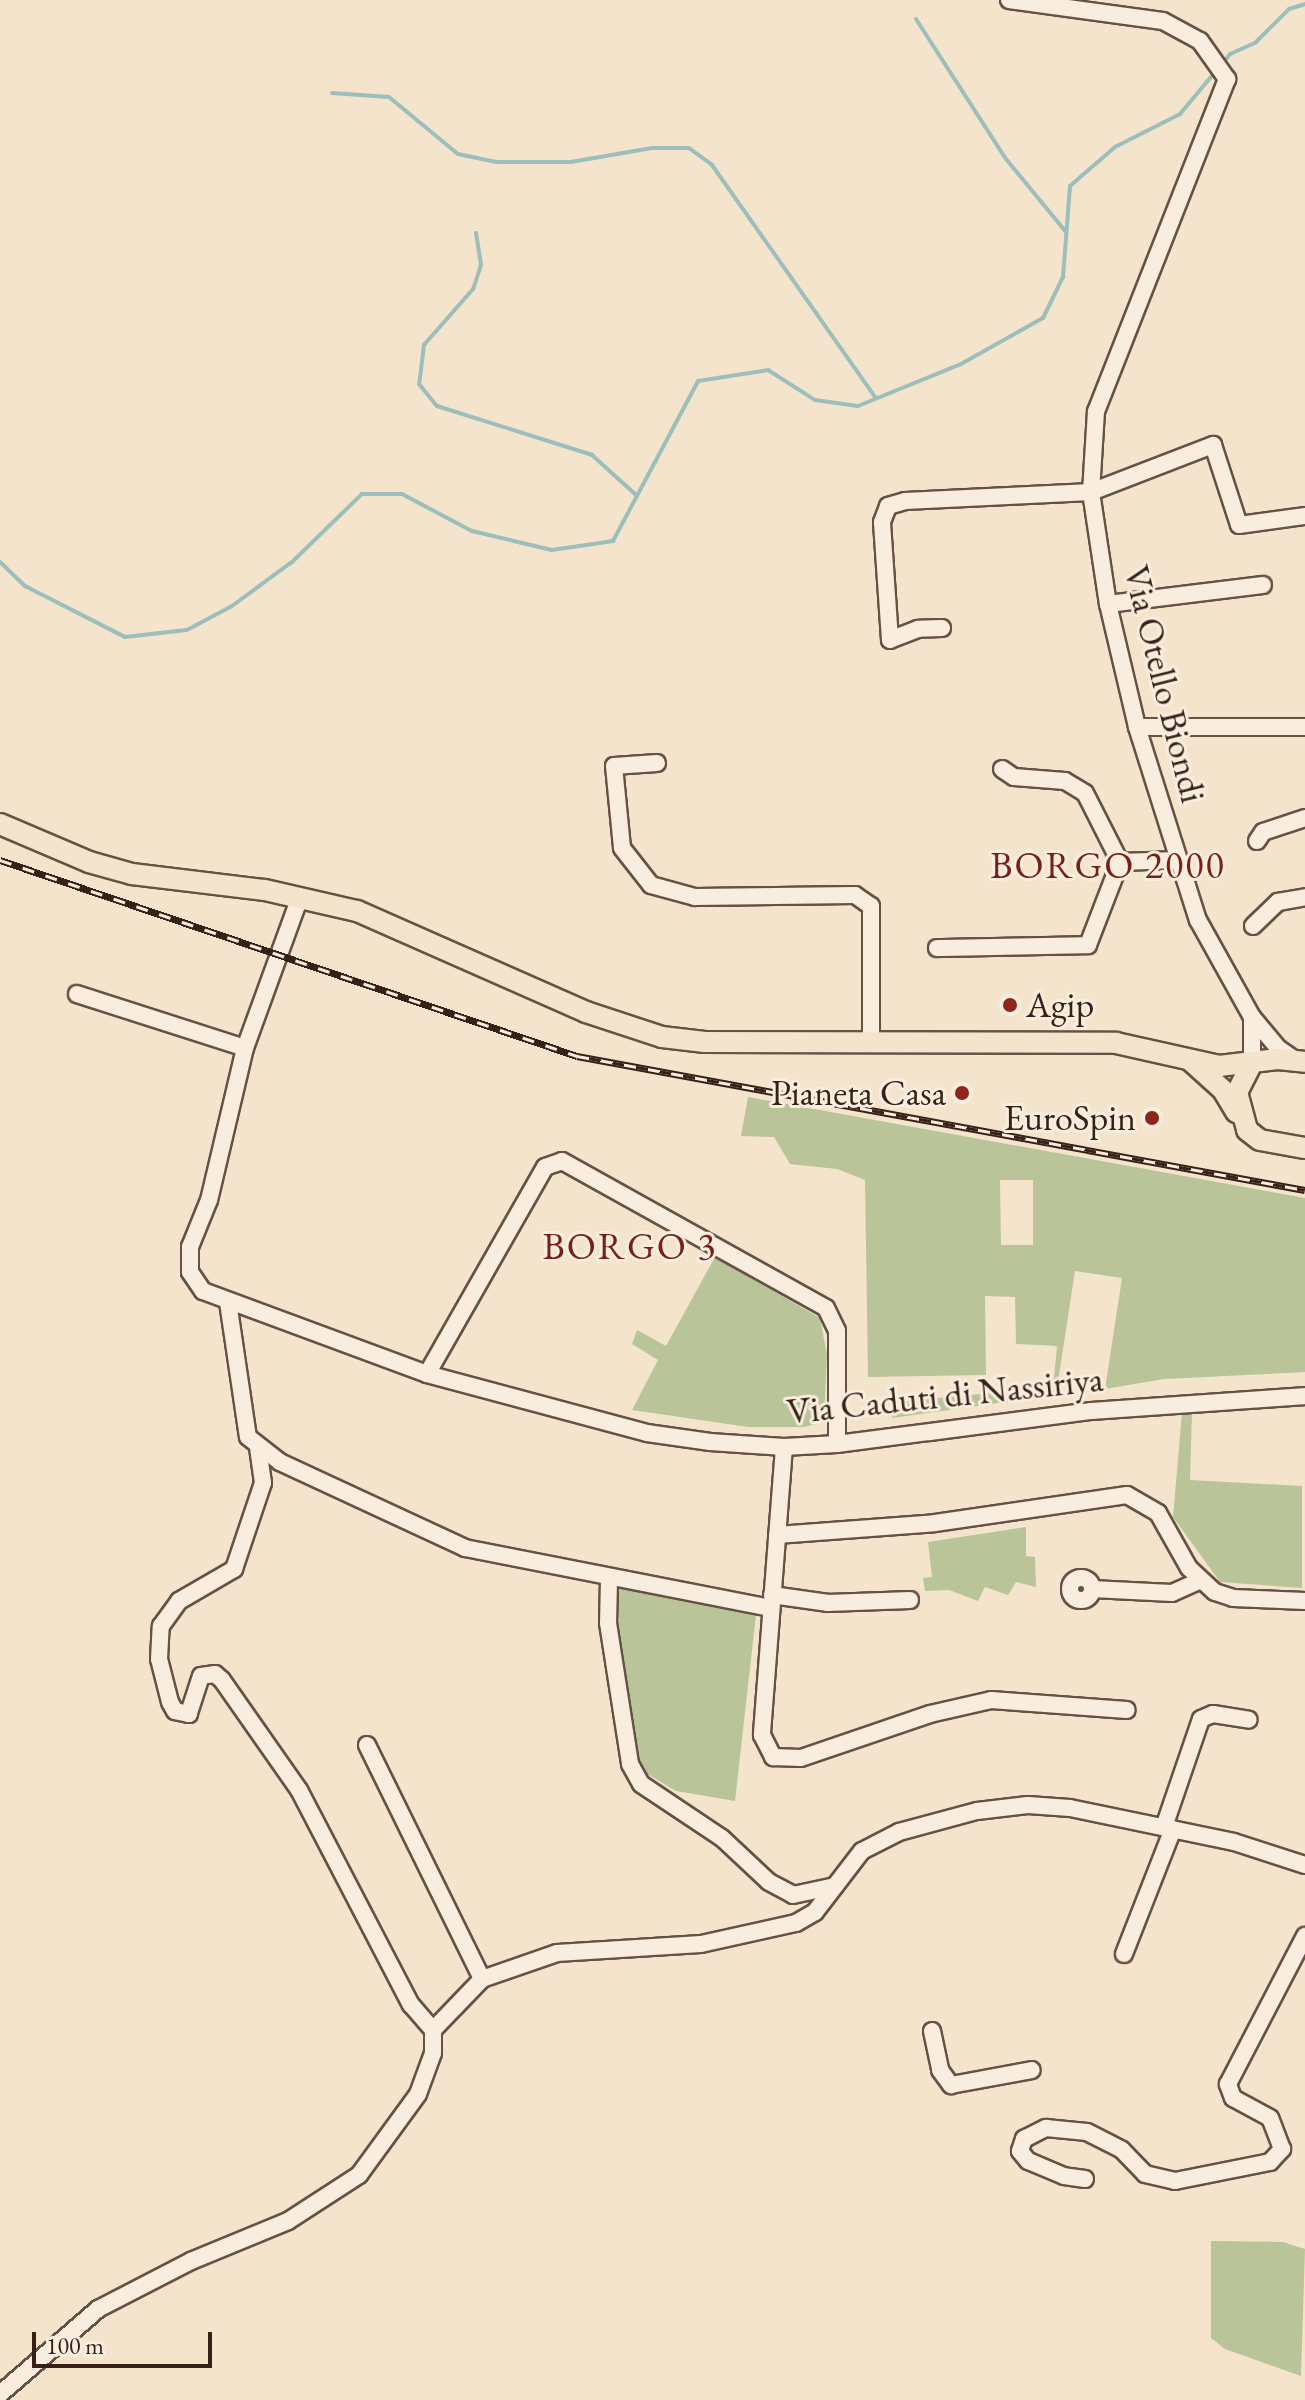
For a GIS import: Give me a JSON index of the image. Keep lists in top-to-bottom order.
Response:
{
  "streets": {
    "street": ["Via Otello Biondi", "Via Caduti di Nassiriya"]
  },
  "districts": ["BORGO 2000", "BORGO 3"],
  "places": ["Agip", "Pianeta Casa", "EuroSpin"],
  "scale_bar": "100 m"
}
